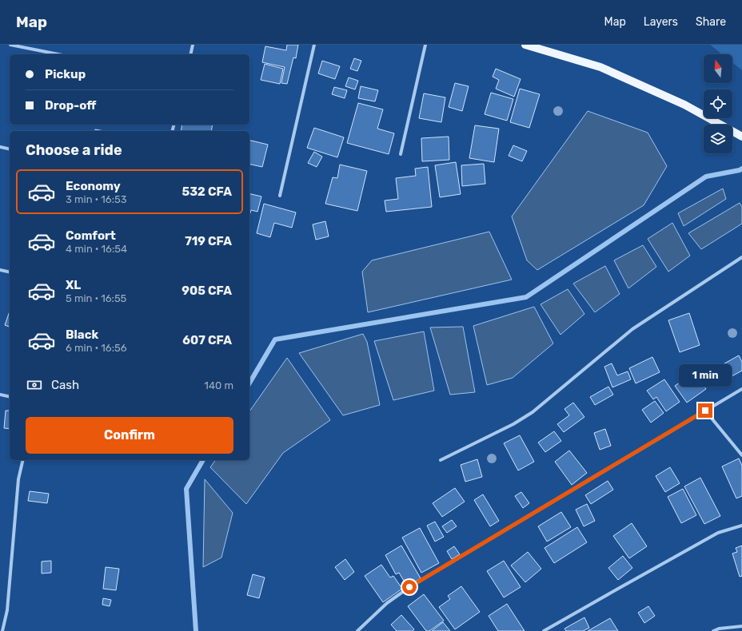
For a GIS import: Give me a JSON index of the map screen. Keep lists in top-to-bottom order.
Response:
{
  "north": "top",
  "page": {
    "header": "Map",
    "nav": ["Map", "Layers", "Share"],
    "banner": ["Pickup", "Drop-off"],
    "heading": "Choose a ride",
    "list": [
      {
        "name": "Economy",
        "note": "3 min · 16:53",
        "value": "532 CFA"
      },
      {
        "name": "Comfort",
        "note": "4 min · 16:54",
        "value": "719 CFA"
      },
      {
        "name": "XL",
        "note": "5 min · 16:55",
        "value": "905 CFA"
      },
      {
        "name": "Black",
        "note": "6 min · 16:56",
        "value": "607 CFA"
      }
    ],
    "bubble": "1 min",
    "pay": ["Cash", "140 m"],
    "buttons": "Confirm"
  }
}
